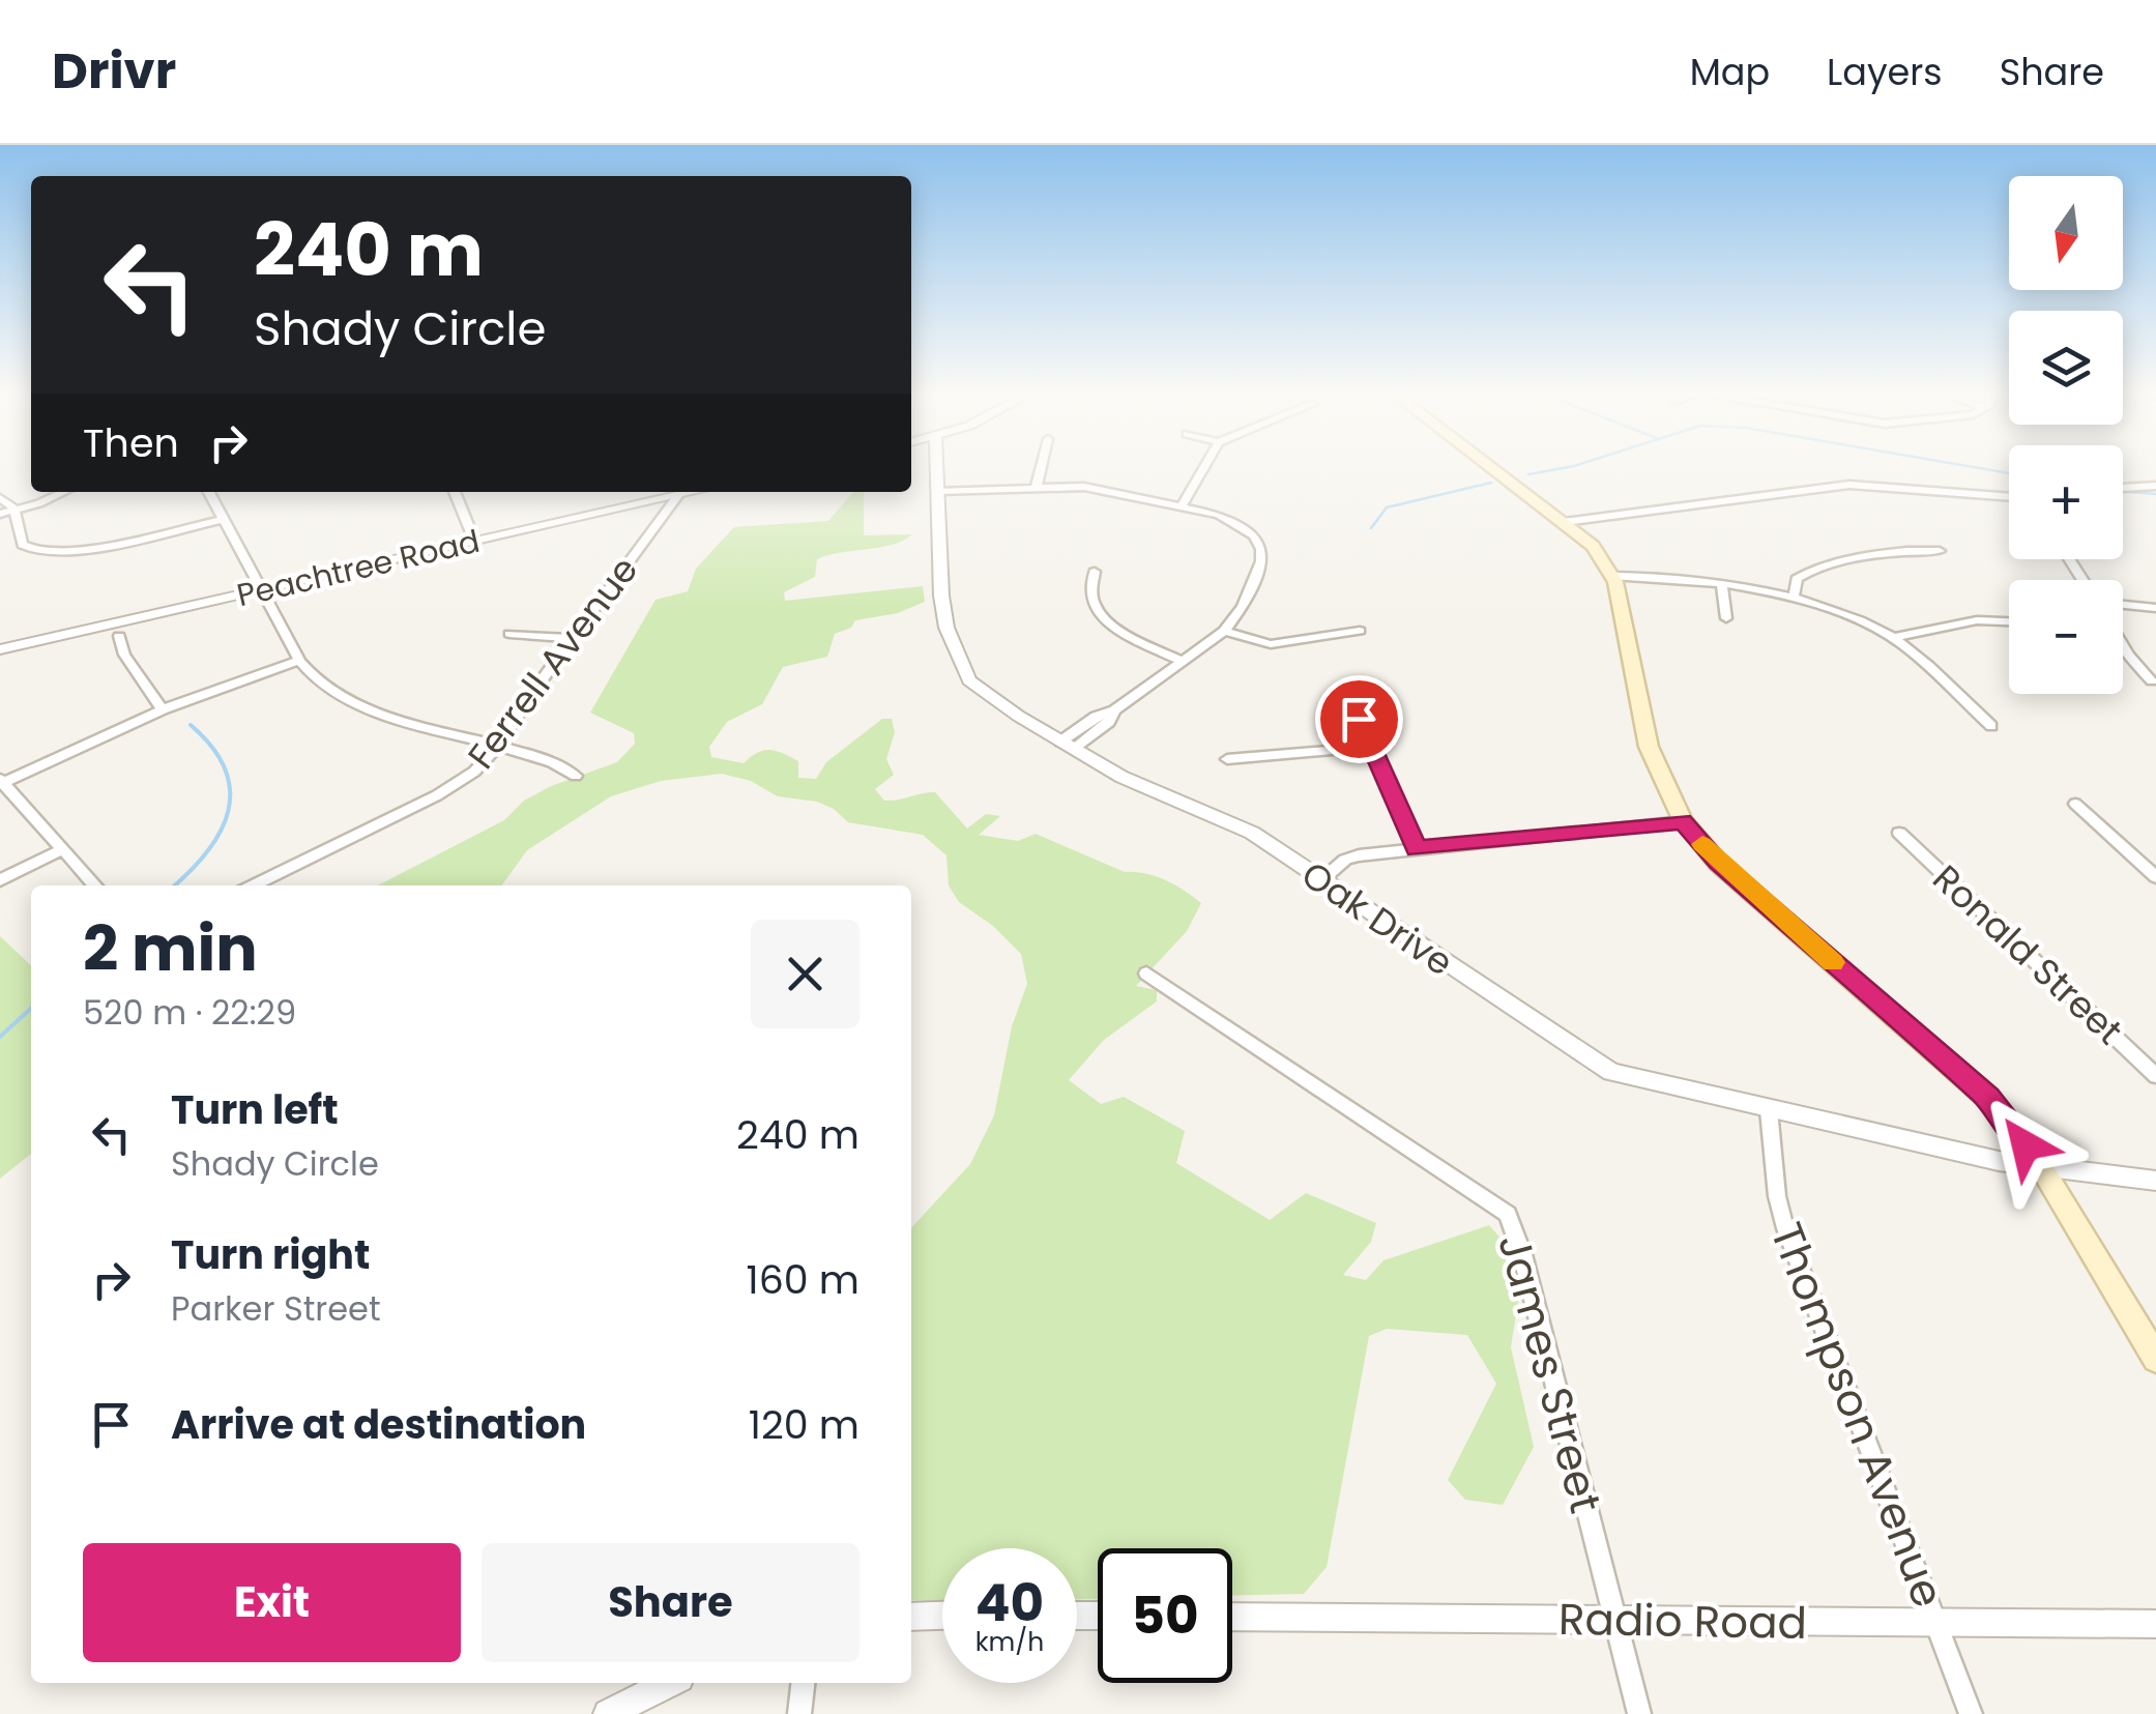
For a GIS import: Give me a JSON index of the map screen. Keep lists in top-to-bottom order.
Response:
{
  "streets": {
    "street": [
      "Peachtree Road",
      "Ferrell Avenue",
      "Oak Drive",
      "Ronald Street",
      "James Street",
      "Thompson Avenue",
      "Radio Road"
    ]
  },
  "crossings": [
    ["Peachtree Road", "Ferrell Avenue"],
    ["Oak Drive", "Thompson Avenue"],
    ["James Street", "Radio Road"],
    ["Thompson Avenue", "Radio Road"]
  ],
  "north": "bottom",
  "page": {
    "header": "Drivr",
    "nav": ["Map", "Layers", "Share"],
    "map_buttons": ["+", "−"],
    "turn": ["240 m", "Shady Circle"],
    "then": "Then",
    "heading": ["2 min", "520 m · 22:29"],
    "list": [
      {
        "name": "Turn left",
        "note": "Shady Circle",
        "value": "240 m"
      },
      {
        "name": "Turn right",
        "note": "Parker Street",
        "value": "160 m"
      },
      {
        "name": "Arrive at destination",
        "value": "120 m"
      }
    ],
    "buttons": ["Exit", "Share"],
    "speed": "40 km/h",
    "limit": "50"
  }
}
